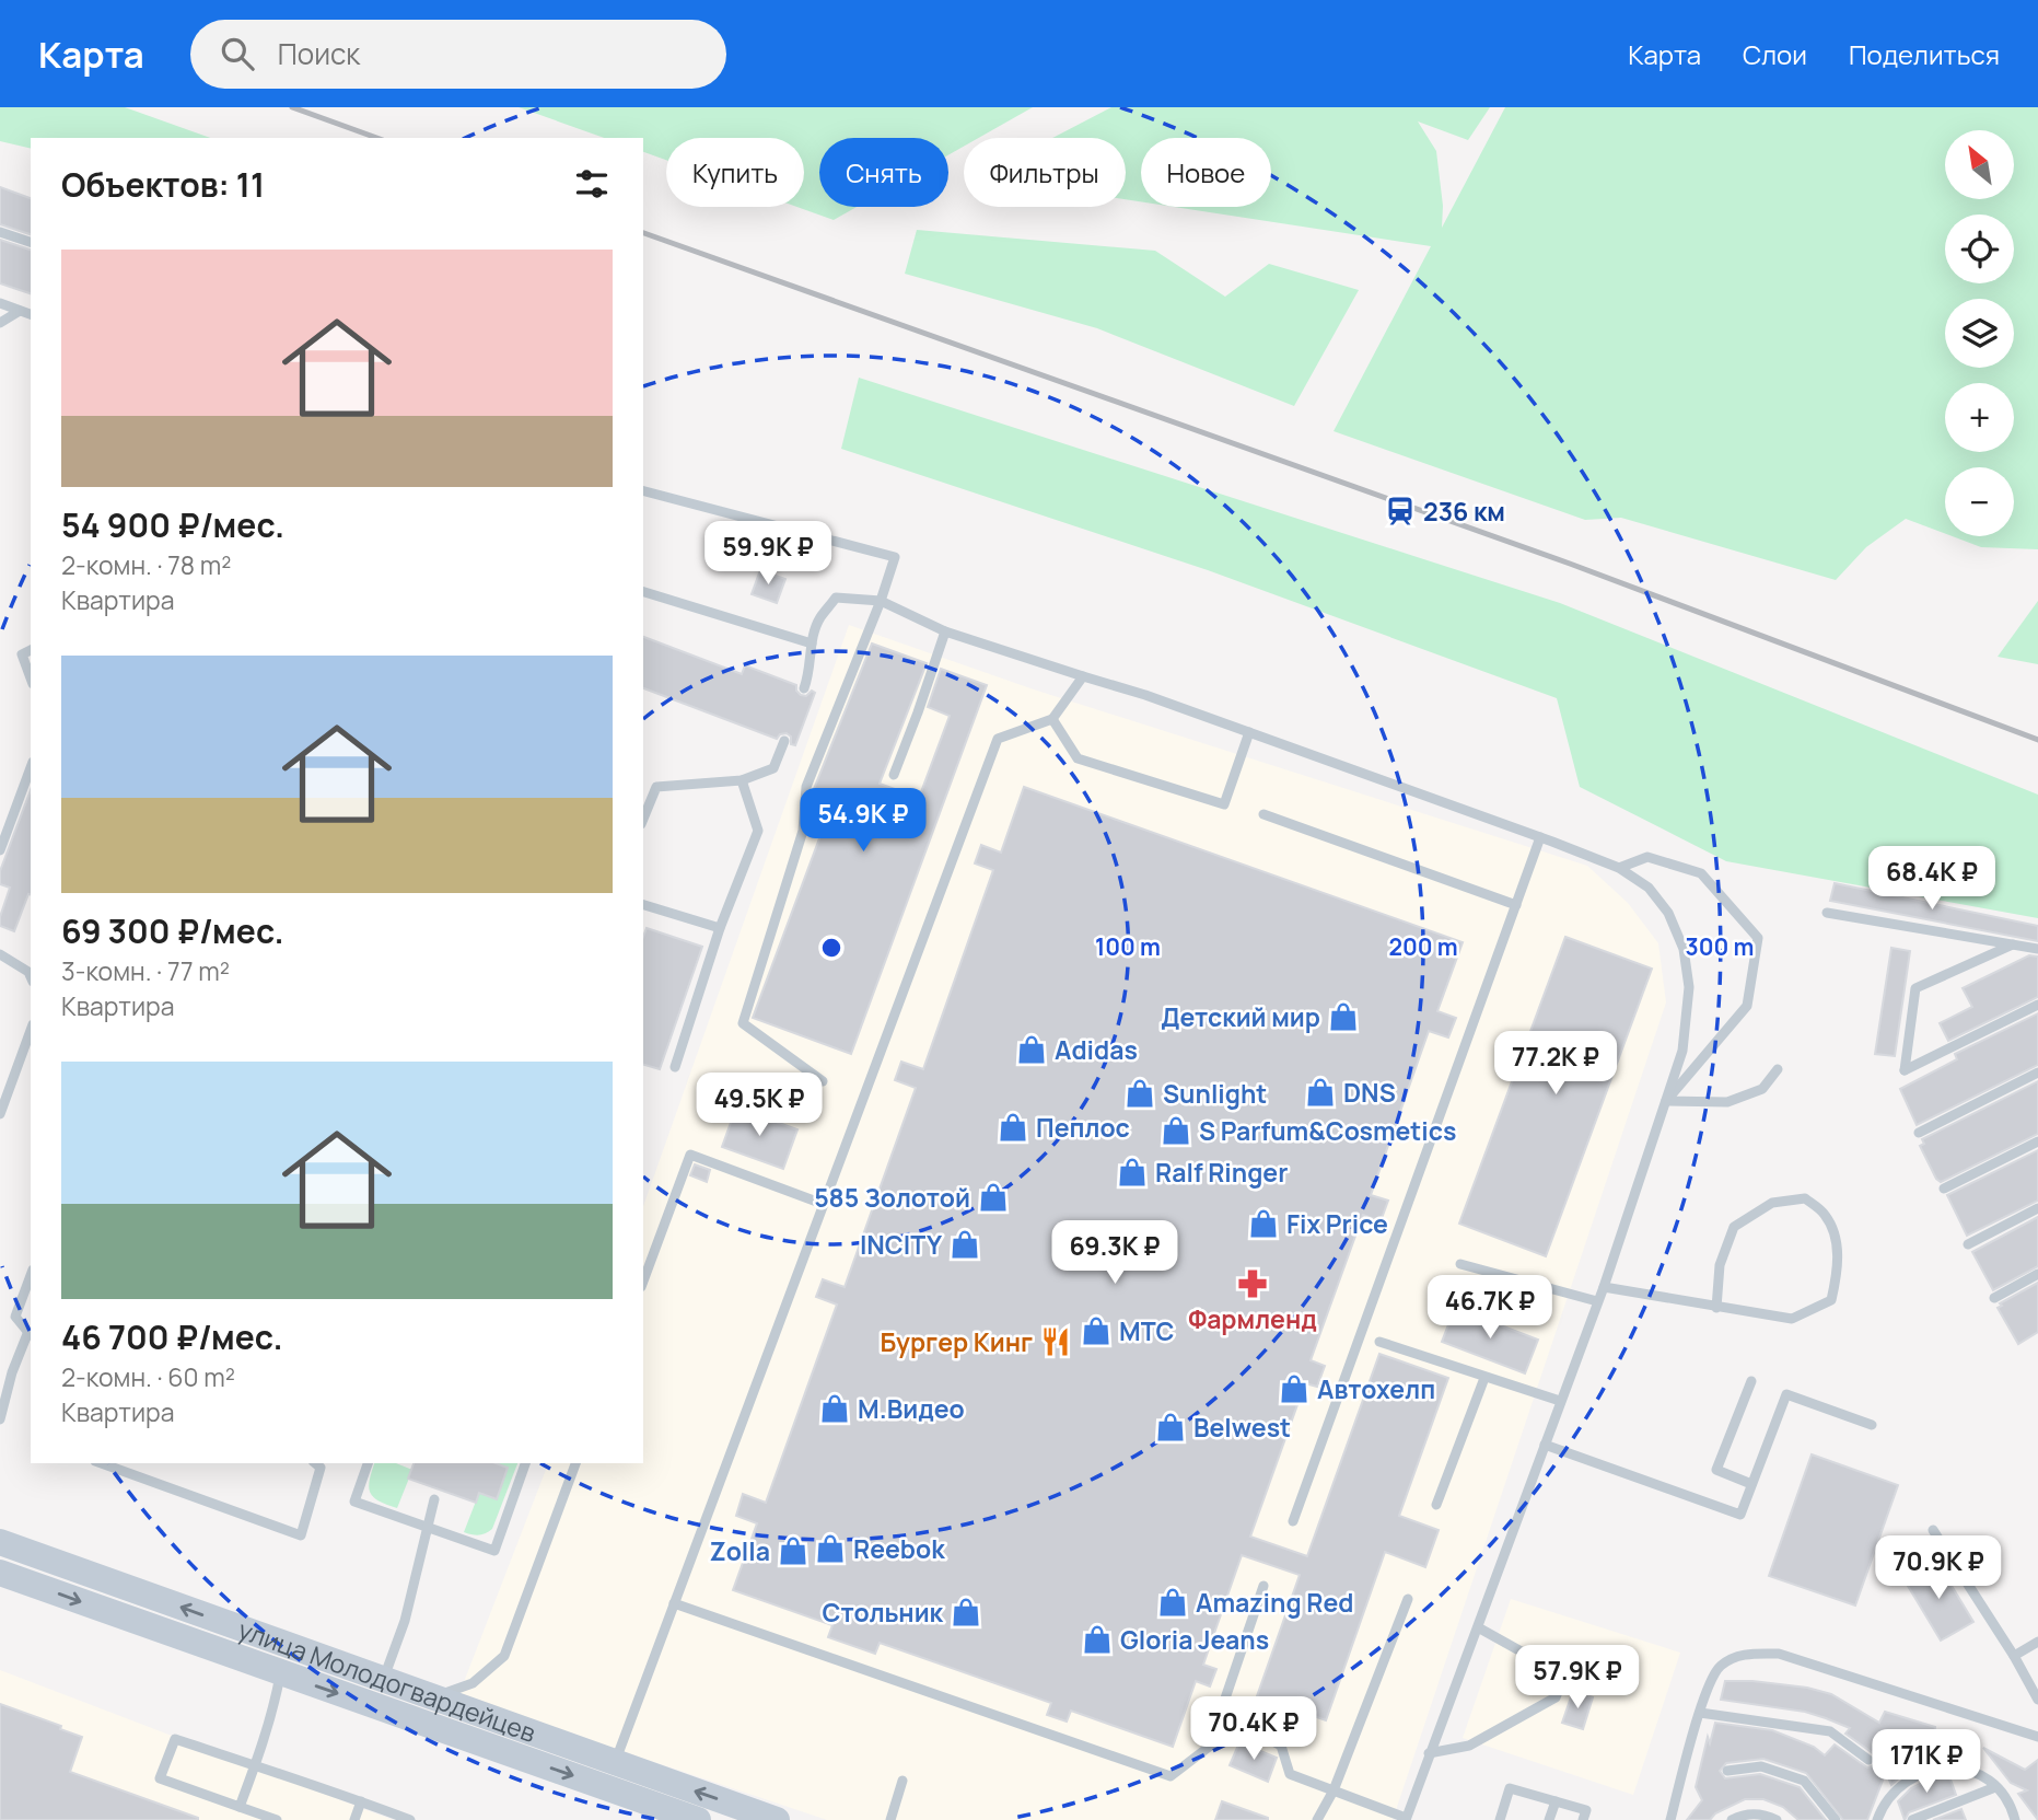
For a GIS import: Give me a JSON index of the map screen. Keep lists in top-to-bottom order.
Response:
{
  "streets": {
    "main road": ["улица Молодогвардейцев"]
  },
  "places": {
    "station": ["236 км"],
    "shop": [
      "Детский мир",
      "Adidas",
      "DNS",
      "Sunlight",
      "Пеплос",
      "S Parfum&Cosmetics",
      "Ralf Ringer",
      "585 Золотой",
      "Fix Price",
      "INCITY",
      "МТС",
      "Автохелп",
      "М.Видео",
      "Belwest",
      "Reebok",
      "Zolla",
      "Amazing Red",
      "Стольник",
      "Gloria Jeans"
    ],
    "pharmacy": ["Фармленд"],
    "restaurant": ["Бургер Кинг"]
  },
  "north": "top left",
  "page": {
    "header": "Карта",
    "search": "Поиск",
    "nav": ["Карта", "Слои", "Поделиться"],
    "map_buttons": ["+", "−"],
    "chip": [
      "Купить",
      "Снять",
      "Фильтры",
      "Новое"
    ],
    "heading": "Объектов: 11",
    "list": [
      {
        "name": "54 900 ₽/мес.",
        "note": "2-комн. · 78 m² · Квартира"
      },
      {
        "name": "69 300 ₽/мес.",
        "note": "3-комн. · 77 m² · Квартира"
      },
      {
        "name": "46 700 ₽/мес.",
        "note": "2-комн. · 60 m² · Квартира"
      }
    ],
    "price": [
      "59.9K ₽",
      "54.9K ₽",
      "68.4K ₽",
      "77.2K ₽",
      "49.5K ₽",
      "69.3K ₽",
      "46.7K ₽",
      "70.9K ₽",
      "57.9K ₽",
      "70.4K ₽",
      "171K ₽"
    ]
  },
  "rings": ["100 m", "200 m", "300 m"]
}
